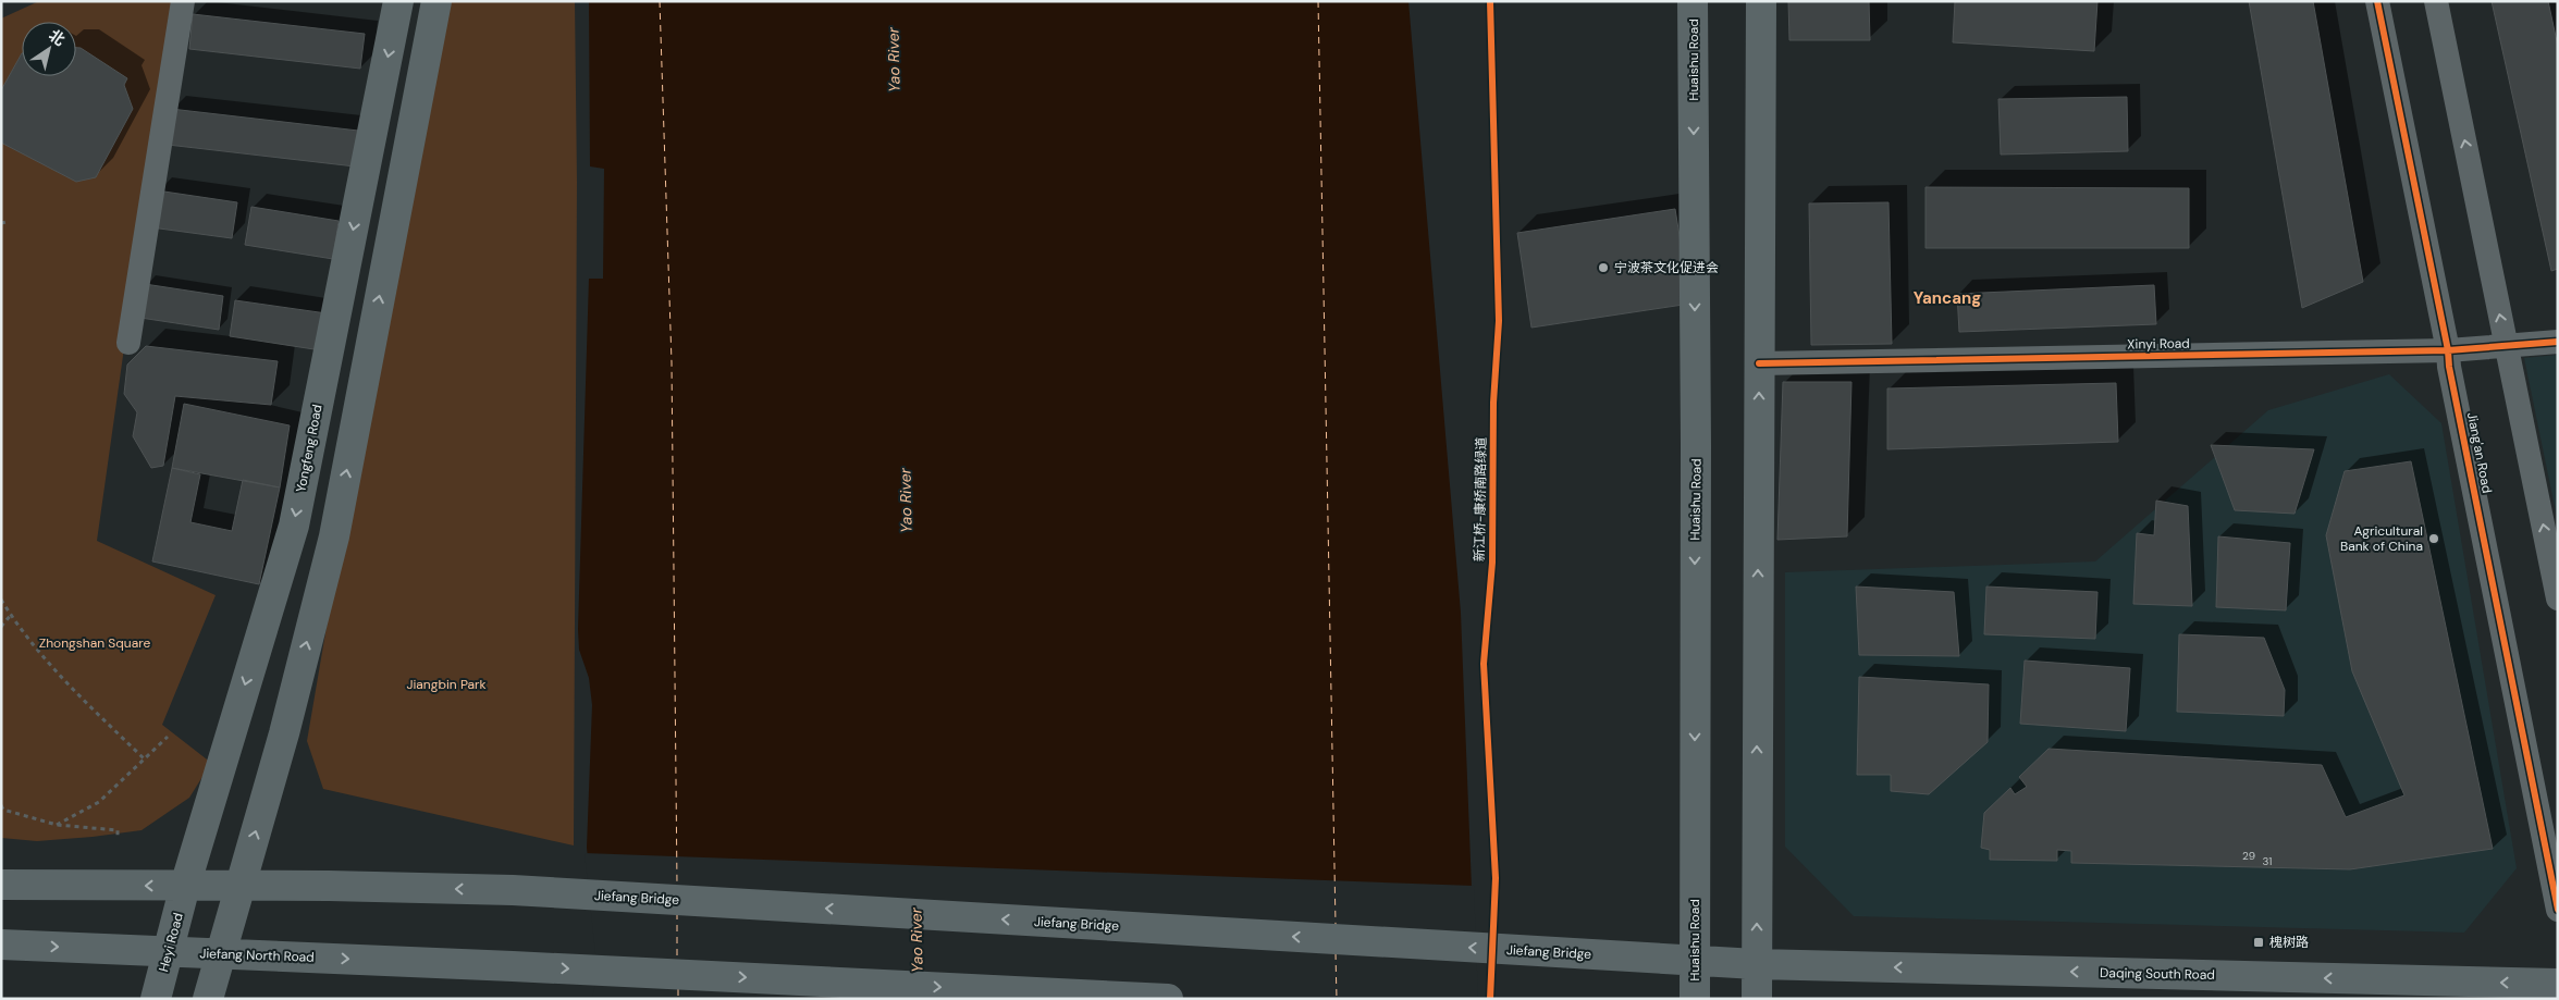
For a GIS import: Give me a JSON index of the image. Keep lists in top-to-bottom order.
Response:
{
  "streets": {
    "main road": [
      "Huaishu Road",
      "Yongfeng Road",
      "Jiefang Bridge",
      "Heyi Road",
      "Jiefang North Road",
      "Daqing South Road"
    ],
    "street": ["Xinyi Road", "Jiang'an Road"],
    "cycle path": ["新江桥-康桥南路绿道"]
  },
  "crossings": [
    ["Huaishu Road", "Jiefang Bridge"],
    ["Huaishu Road", "Daqing South Road"],
    ["Xinyi Road", "Jiang'an Road"],
    ["Yongfeng Road", "Heyi Road"],
    ["Jiefang Bridge", "Daqing South Road"],
    ["Heyi Road", "Jiefang North Road"]
  ],
  "one_way": ["Jiefang Bridge", "Jiefang North Road", "Daqing South Road"],
  "districts": ["Yancang"],
  "water": ["Yao River"],
  "parks": ["Zhongshan Square", "Jiangbin Park"],
  "places": {
    "other": ["宁波茶文化促进会", "Agricultural Bank of China"],
    "transit": ["槐树路"]
  },
  "house_numbers": ["29", "31"],
  "north": "top right"
}
